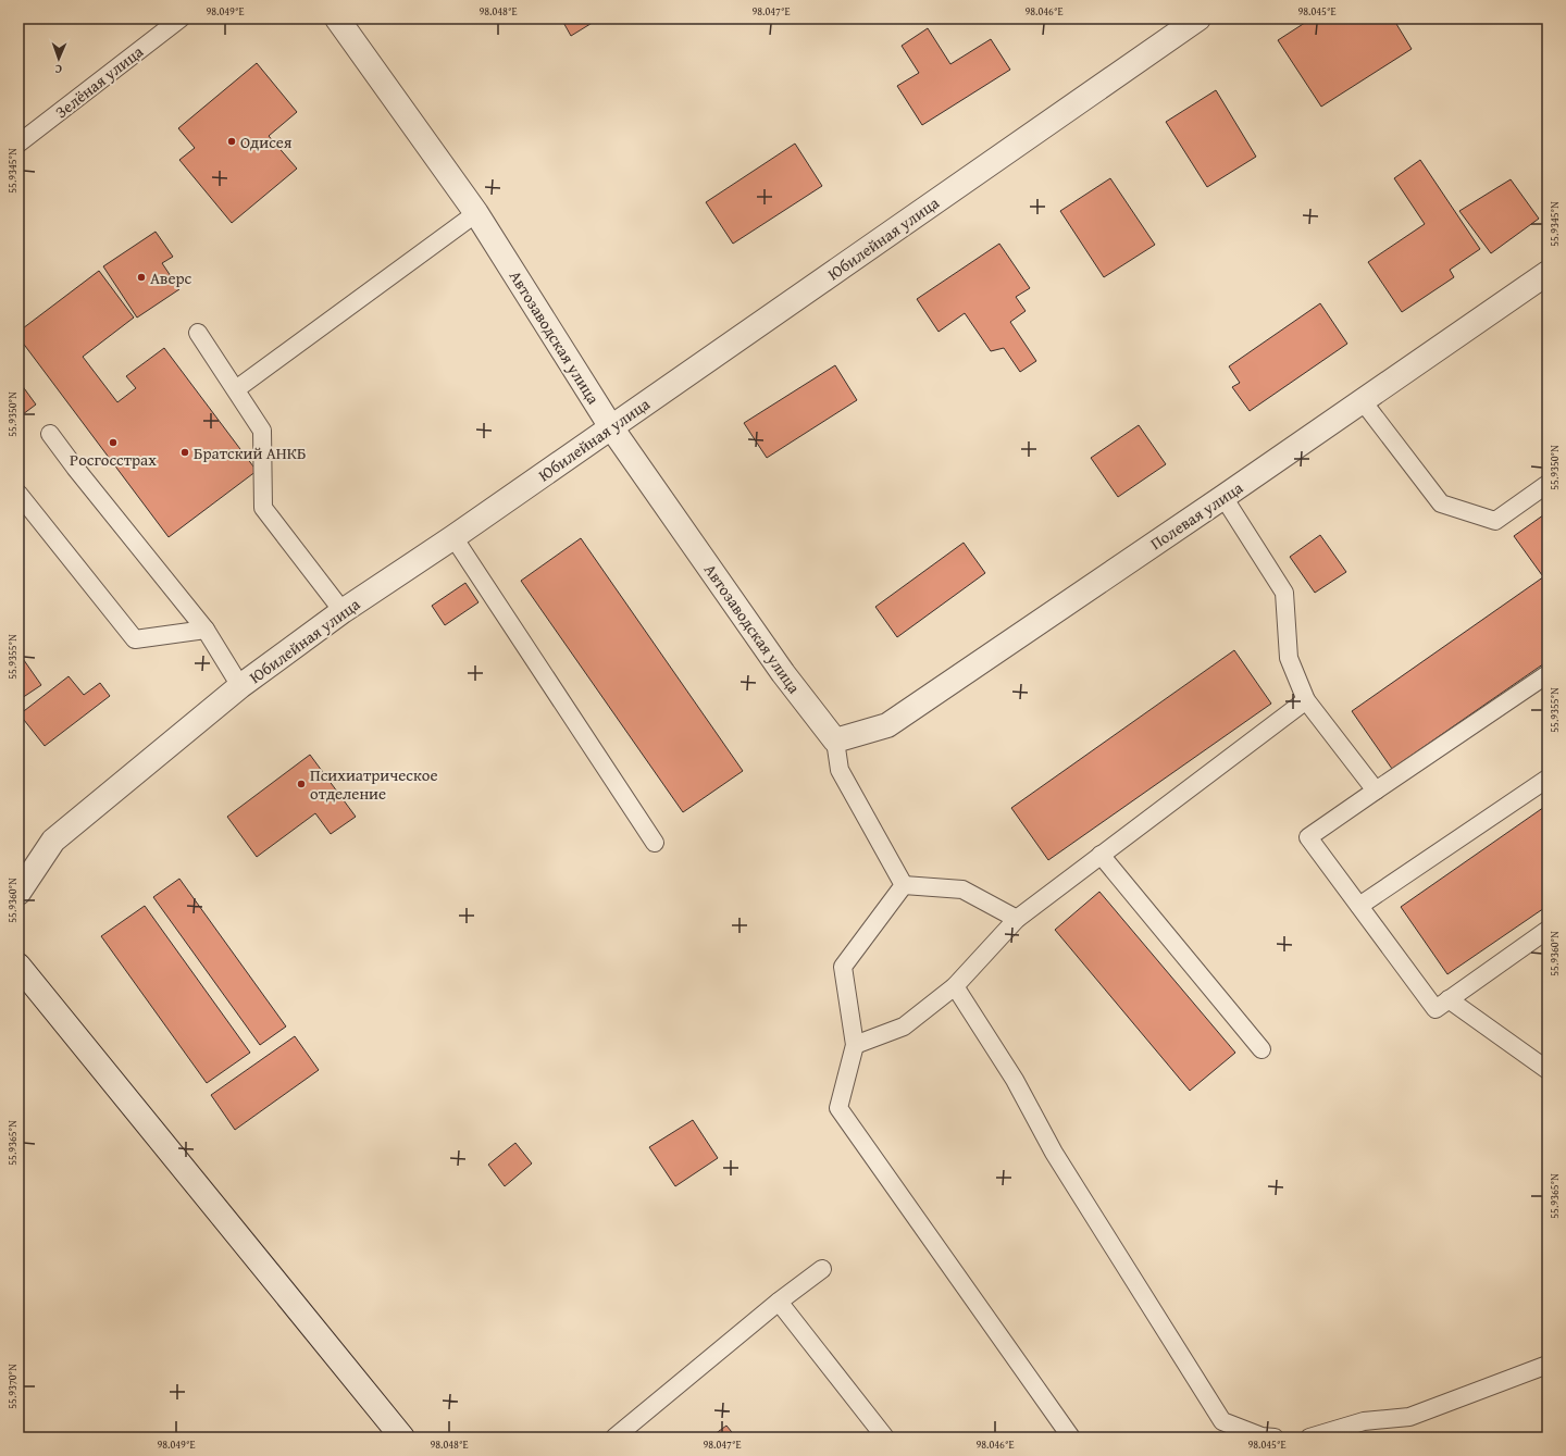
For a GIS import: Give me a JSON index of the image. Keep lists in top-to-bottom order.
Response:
{
  "streets": {
    "street": ["Юбилейная улица", "Автозаводская улица", "Полевая улица"],
    "lane": ["Зелёная улица"]
  },
  "crossings": [
    ["Юбилейная улица", "Автозаводская улица"],
    ["Автозаводская улица", "Полевая улица"]
  ],
  "places": [
    "Одисея",
    "Аверс",
    "Росгосстрах",
    "Братский АНКБ",
    "Психиатрическое отделение"
  ],
  "north": "bottom",
  "coordinates": [
    "98.049°E",
    "98.048°E",
    "98.047°E",
    "98.046°E",
    "98.045°E",
    "55.9345°N",
    "55.9350°N",
    "55.9355°N",
    "55.9360°N",
    "55.9365°N",
    "55.9370°N"
  ]
}
